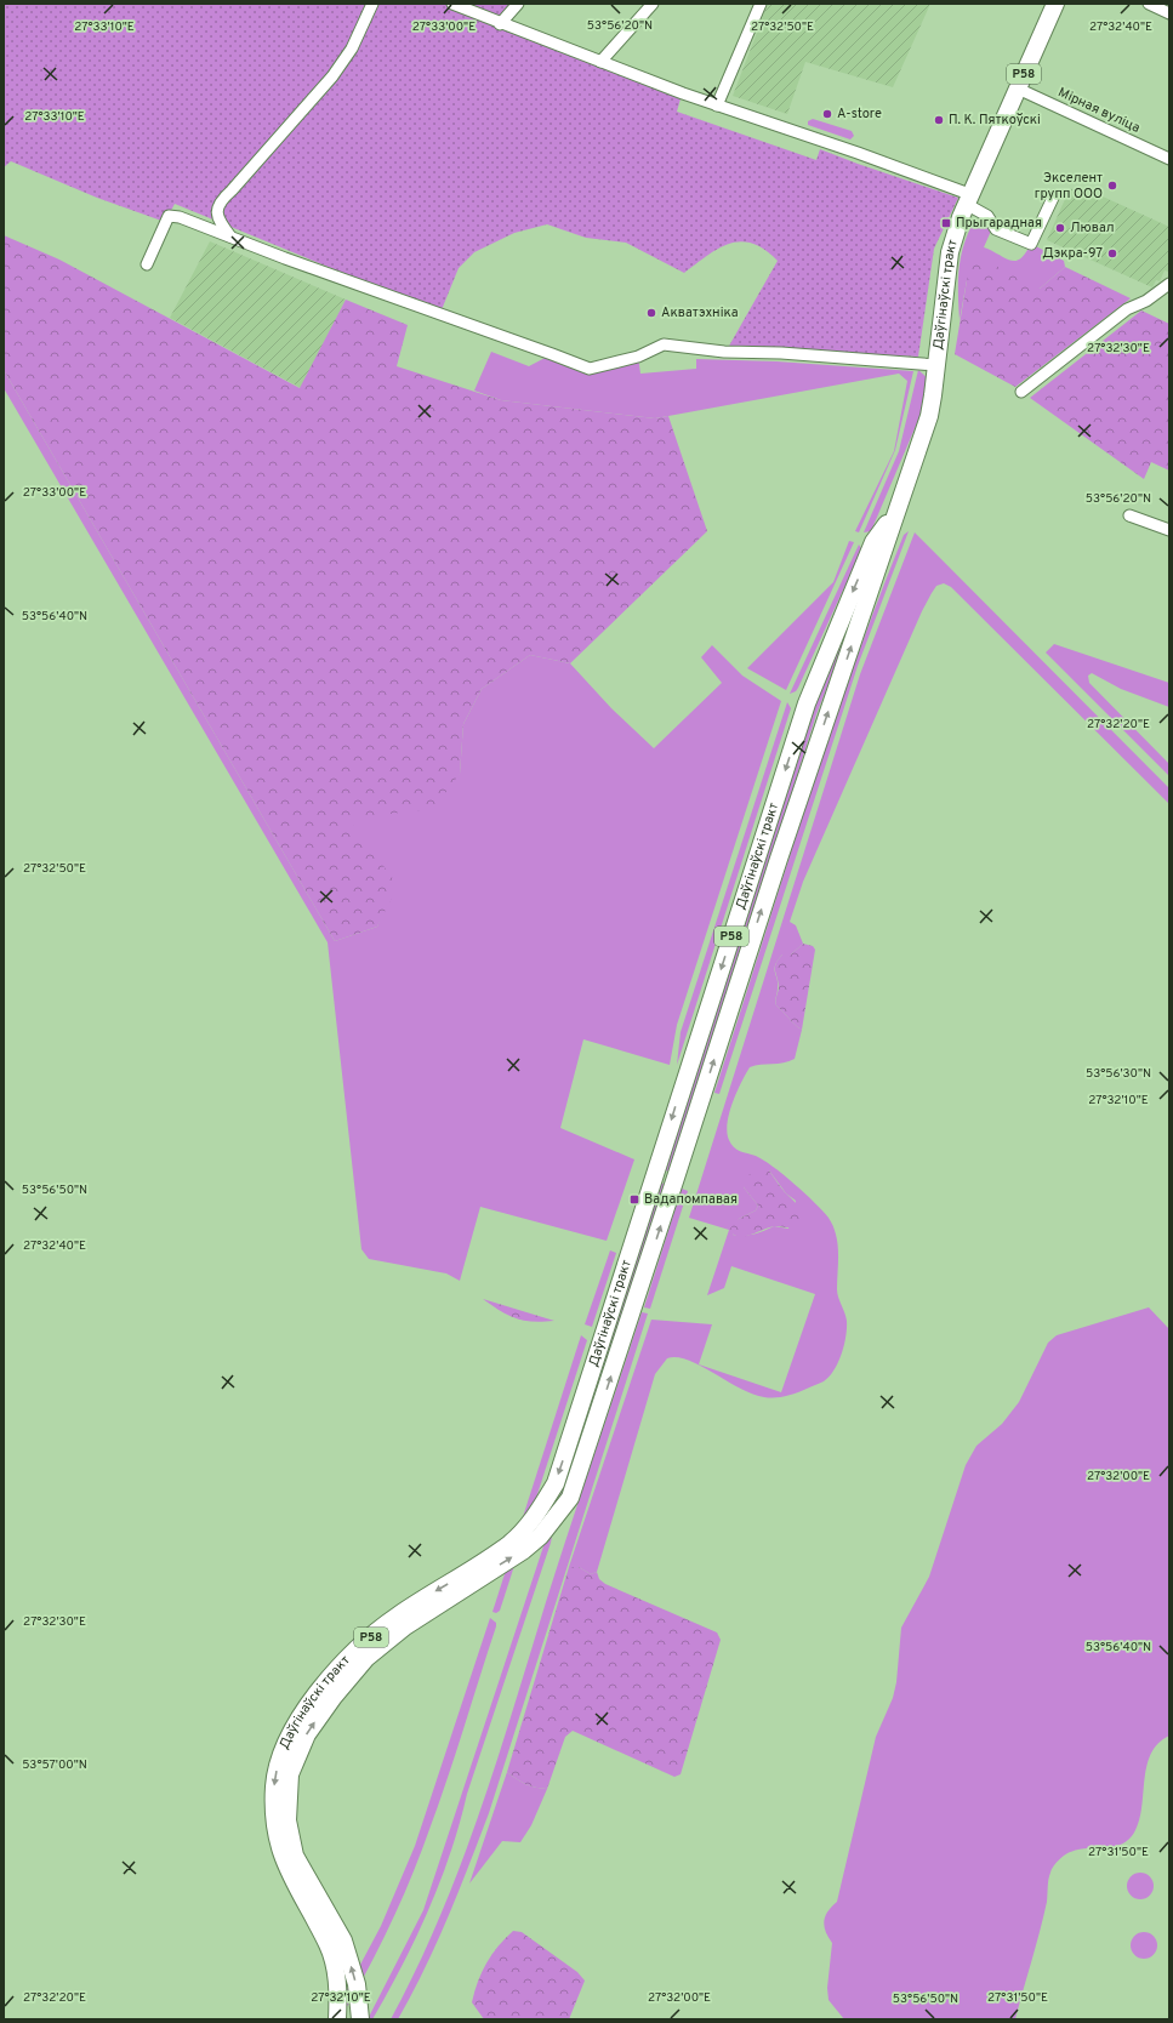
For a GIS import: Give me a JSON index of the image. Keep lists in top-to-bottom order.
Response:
{
  "streets": {
    "main road": ["Р58", "Даўгінаўскі тракт"],
    "street": ["Мірная вуліца"]
  },
  "crossings": [
    ["Мірная вуліца", "Даўгінаўскі тракт"]
  ],
  "places": {
    "other": [
      "А-store",
      "П. К. Пяткоўскі",
      "Экселент групп ООО",
      "Лювал",
      "Дэкра-97",
      "Акватэхніка"
    ],
    "transit": ["Прыгарадная", "Вадапомпавая"]
  },
  "coordinates": [
    "53°56'20\"N",
    "27°33'10\"E",
    "27°33'00\"E",
    "27°32'50\"E",
    "27°32'40\"E",
    "27°32'30\"E",
    "53°56'40\"N",
    "27°32'20\"E",
    "53°56'30\"N",
    "27°32'10\"E",
    "53°56'50\"N",
    "27°32'00\"E",
    "53°57'00\"N",
    "27°31'50\"E"
  ]
}
